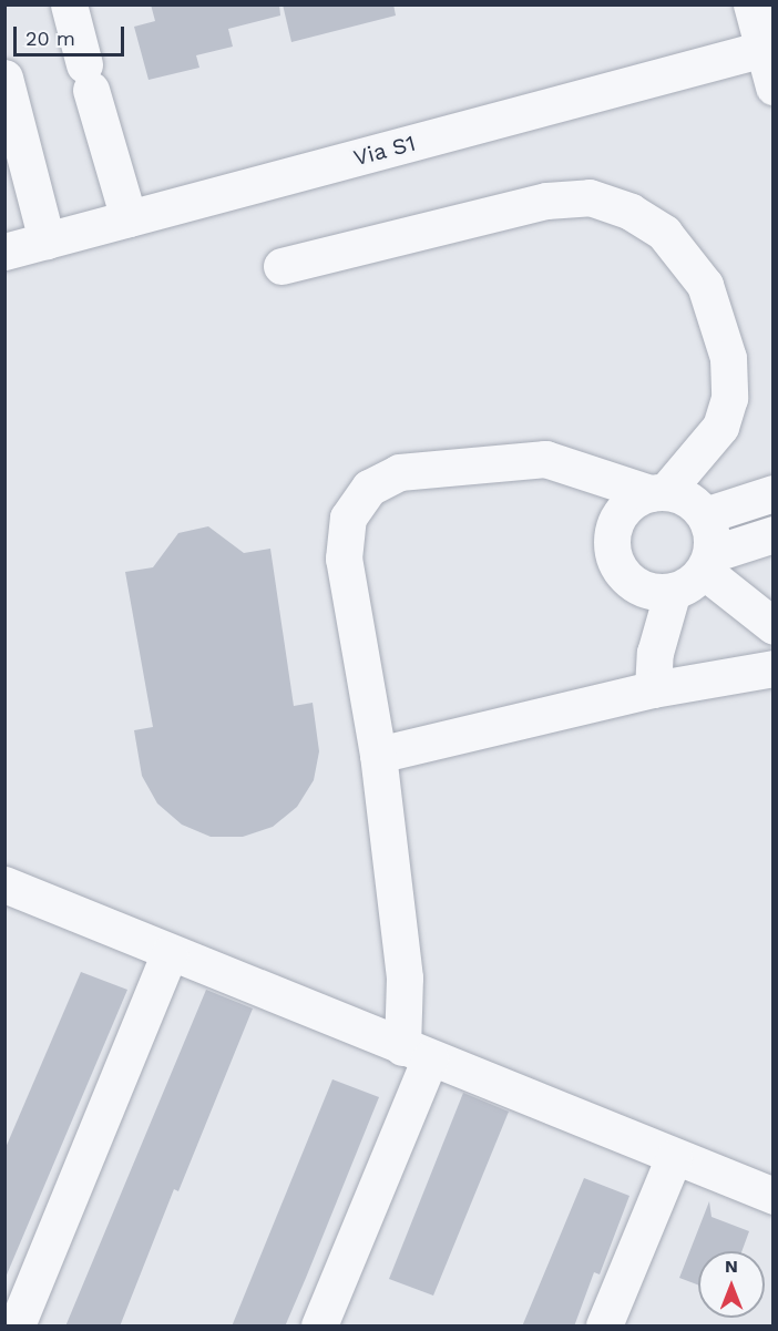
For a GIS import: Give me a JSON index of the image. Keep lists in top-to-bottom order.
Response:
{
  "streets": {
    "street": ["Via S1"]
  },
  "scale_bar": "20 m",
  "north": "top"
}
